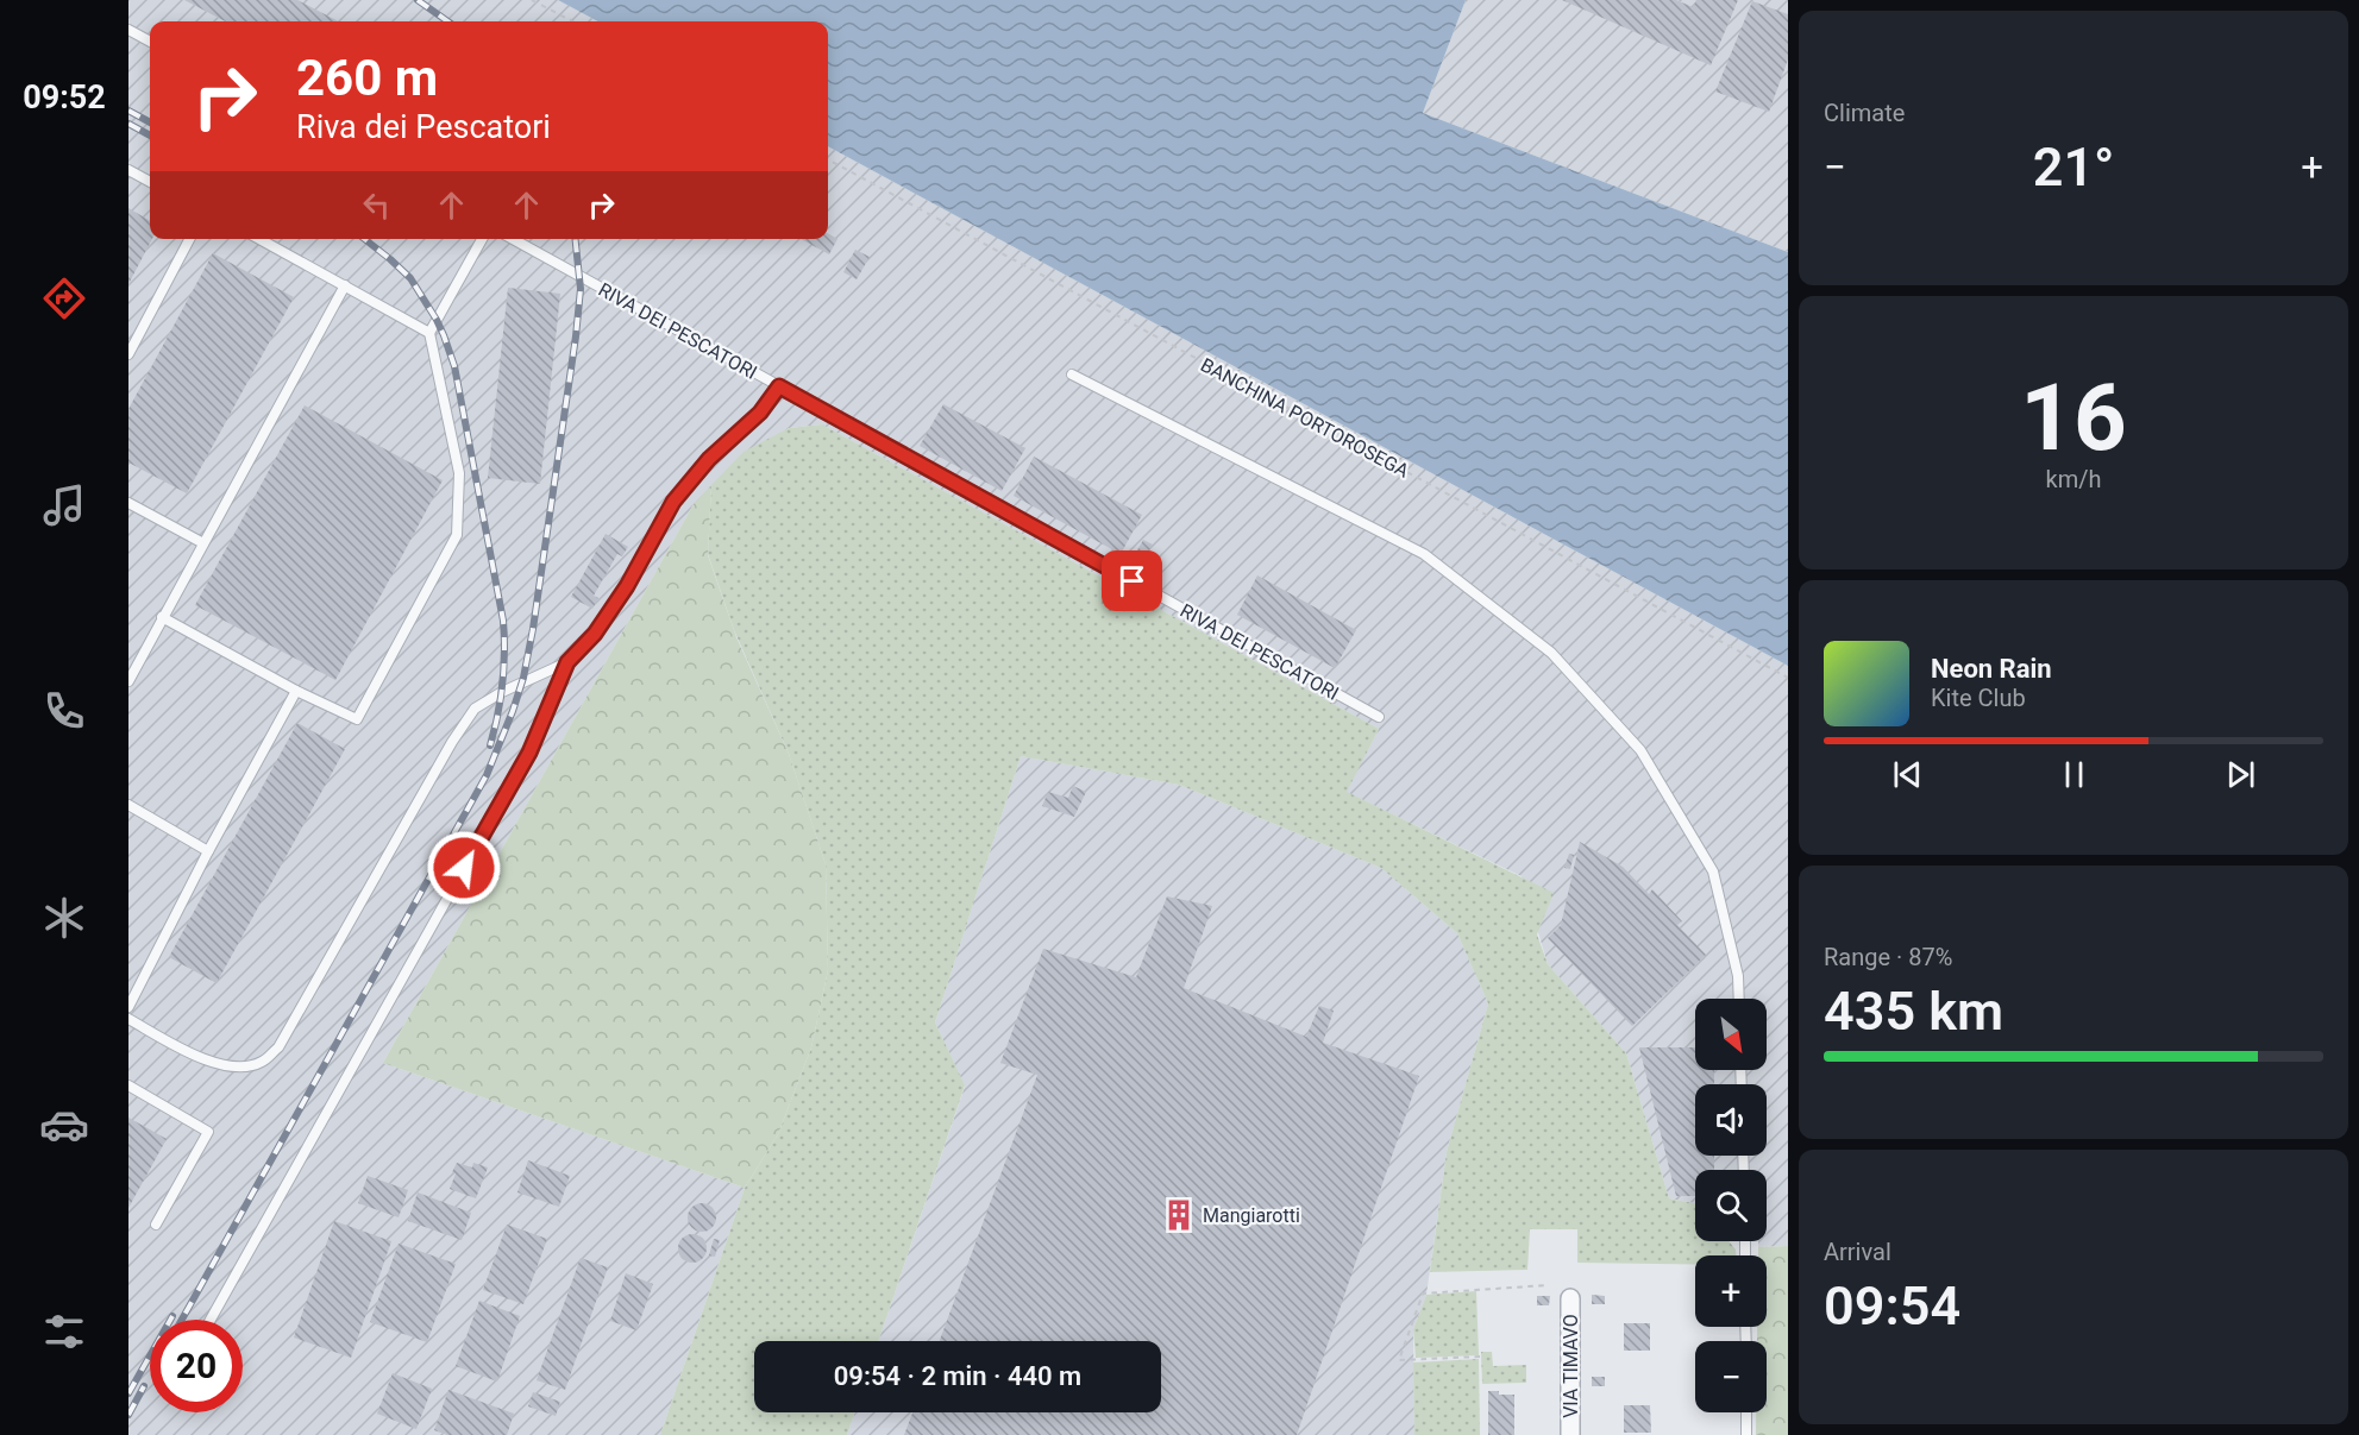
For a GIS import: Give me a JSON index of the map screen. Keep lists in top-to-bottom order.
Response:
{
  "streets": {
    "street": ["VIA TIMAVO"],
    "lane": ["RIVA DEI PESCATORI"],
    "path": ["BANCHINA PORTOROSEGA"]
  },
  "places": {
    "building": ["Mangiarotti"]
  },
  "north": "bottom right",
  "page": {
    "tabs": "09:52",
    "tile": [
      "Climate",
      ["16", "km/h"],
      ["Range · 87%", "435 km"],
      ["Arrival", "09:54"]
    ],
    "turn": ["260 m", "Riva dei Pescatori"],
    "heat": ["−", "21°", "+"],
    "song": ["Neon Rain", "Kite Club"],
    "map_buttons": ["+", "−"],
    "limit": "20",
    "trip": "09:54 · 2 min · 440 m"
  }
}
